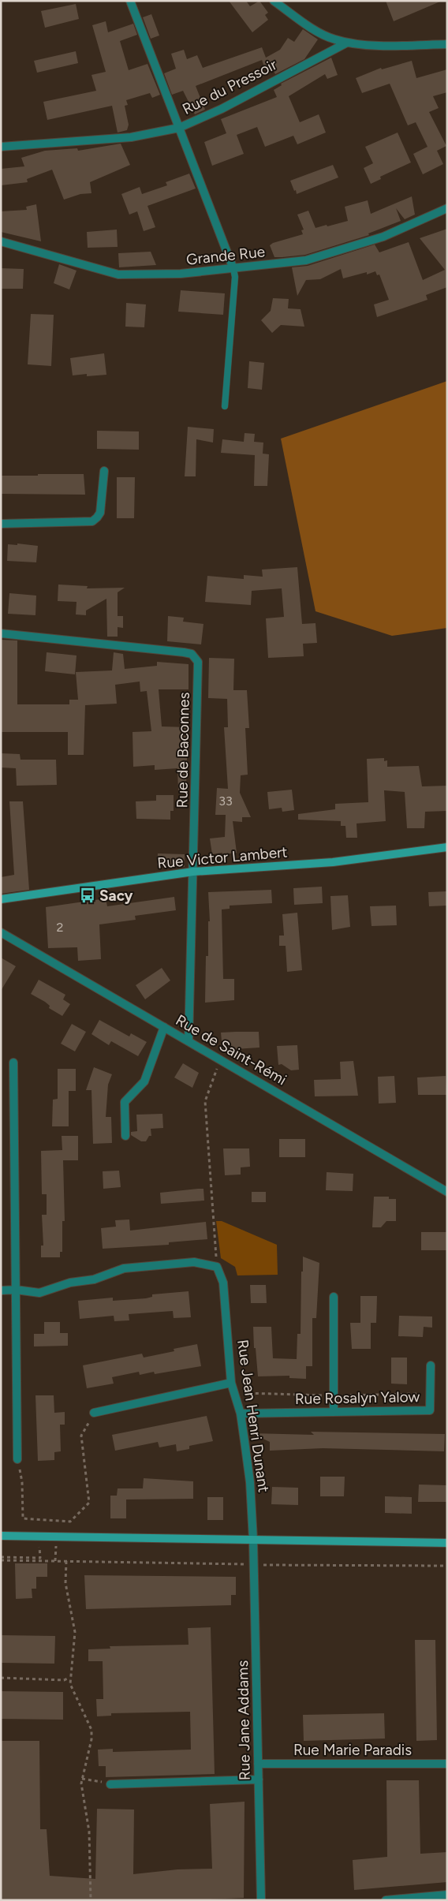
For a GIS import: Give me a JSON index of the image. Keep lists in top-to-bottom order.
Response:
{
  "streets": {
    "street": [
      "Rue du Pressoir",
      "Grande Rue",
      "Rue de Baconnes",
      "Rue Victor Lambert",
      "Rue de Saint-Rémi",
      "Rue Rosalyn Yalow",
      "Rue Jean Henri Dunant",
      "Rue Jane Addams",
      "Rue Marie Paradis"
    ]
  },
  "crossings": [
    ["Rue de Baconnes", "Rue Victor Lambert"],
    ["Rue de Baconnes", "Rue de Saint-Rémi"],
    ["Rue Rosalyn Yalow", "Rue Jean Henri Dunant"],
    ["Rue Jean Henri Dunant", "Rue Jane Addams"],
    ["Rue Jane Addams", "Rue Marie Paradis"]
  ],
  "places": {
    "bus stop": ["Sacy"]
  },
  "house_numbers": ["33", "2"]
}
